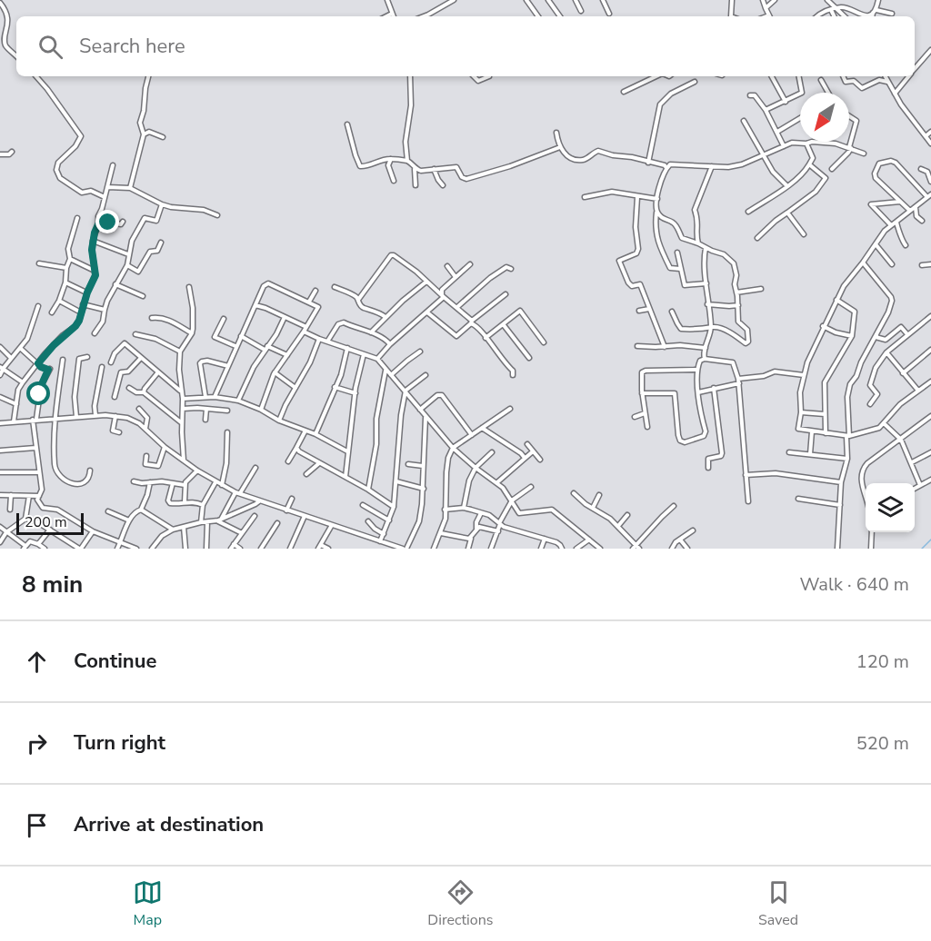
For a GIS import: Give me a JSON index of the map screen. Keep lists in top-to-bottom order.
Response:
{
  "scale_bar": "200 m",
  "north": "bottom left",
  "page": {
    "search": "Search here",
    "scale": "200 m",
    "heading": ["8 min", "Walk · 640 m"],
    "list": [
      ["Continue", "120 m"],
      ["Turn right", "520 m"],
      "Arrive at destination"
    ],
    "nav": ["Map", "Directions", "Saved"]
  }
}
